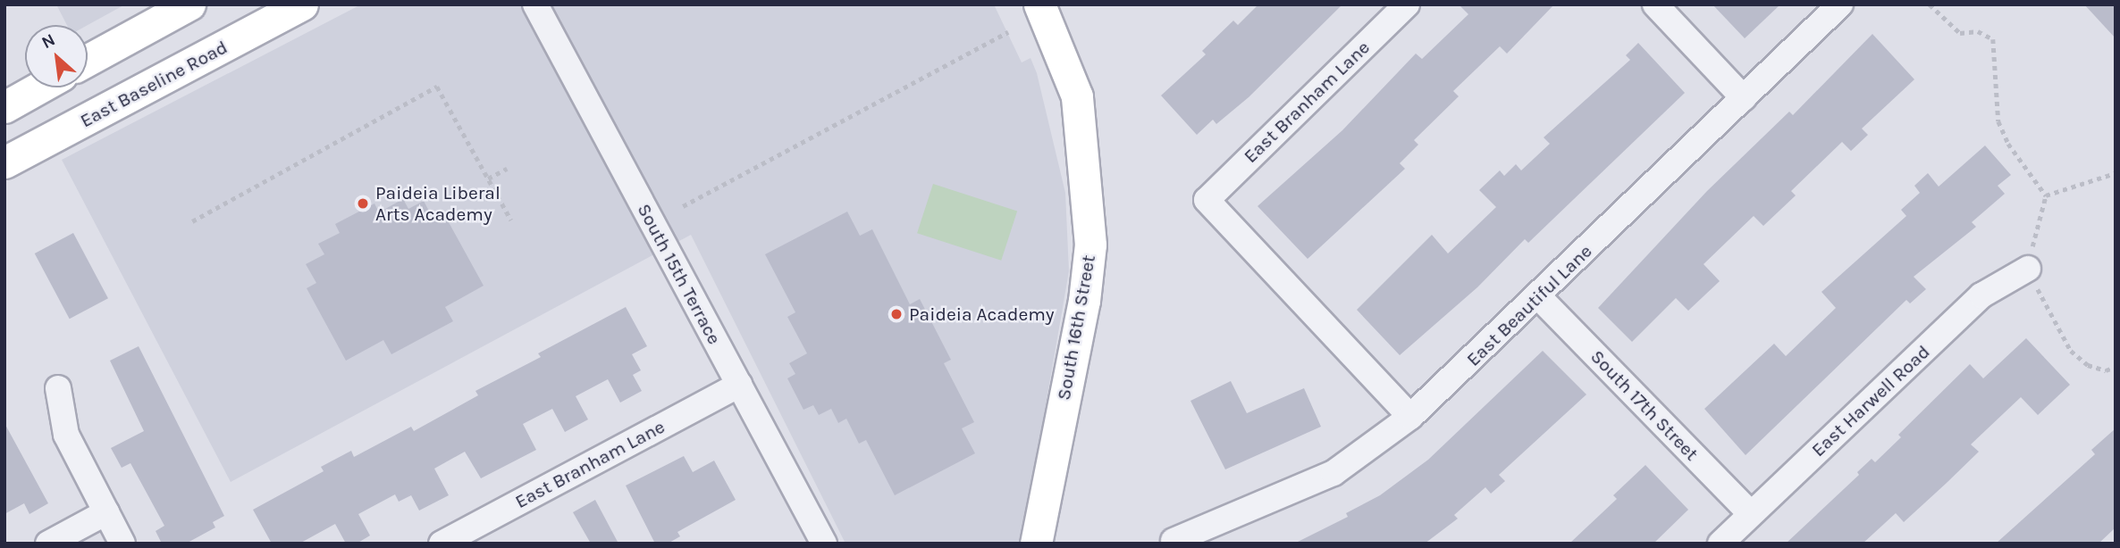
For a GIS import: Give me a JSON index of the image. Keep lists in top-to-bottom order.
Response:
{
  "streets": {
    "main road": ["East Baseline Road", "South 16th Street"],
    "street": [
      "East Branham Lane",
      "South 15th Terrace",
      "East Beautiful Lane",
      "East Harwell Road",
      "South 17th Street"
    ]
  },
  "crossings": [
    ["East Branham Lane", "South 15th Terrace"],
    ["East Branham Lane", "East Beautiful Lane"],
    ["East Beautiful Lane", "South 17th Street"],
    ["East Harwell Road", "South 17th Street"]
  ],
  "places": ["Paideia Liberal Arts Academy", "Paideia Academy"],
  "north": "top left"
}
